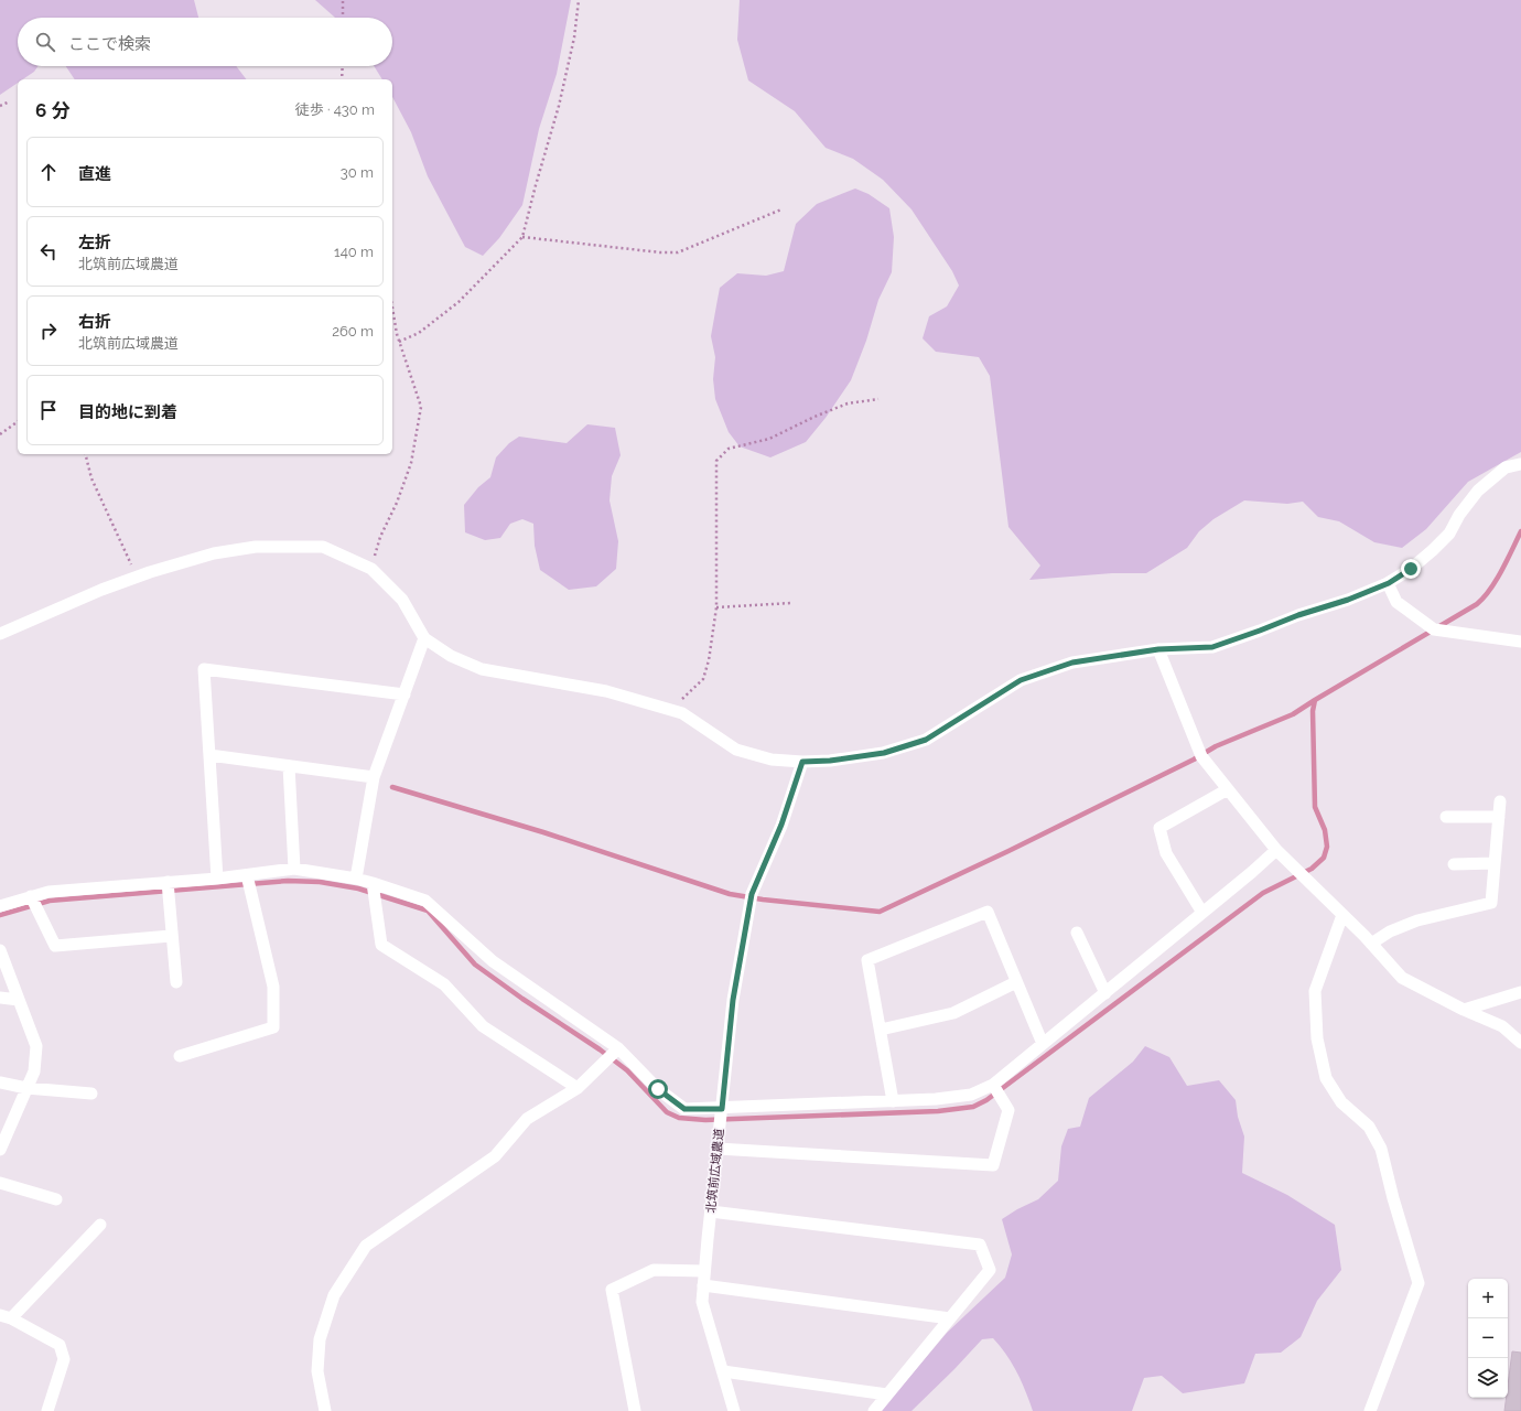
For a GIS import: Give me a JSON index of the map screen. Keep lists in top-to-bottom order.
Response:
{
  "streets": {
    "street": ["北筑前広域農道"]
  },
  "page": {
    "search": "ここで検索",
    "heading": ["6 分", "徒歩 · 430 m"],
    "list": [
      ["直進", "30 m"],
      ["左折", "北筑前広域農道", "140 m"],
      ["右折", "北筑前広域農道", "260 m"],
      "目的地に到着"
    ],
    "map_buttons": ["+", "−"]
  }
}
